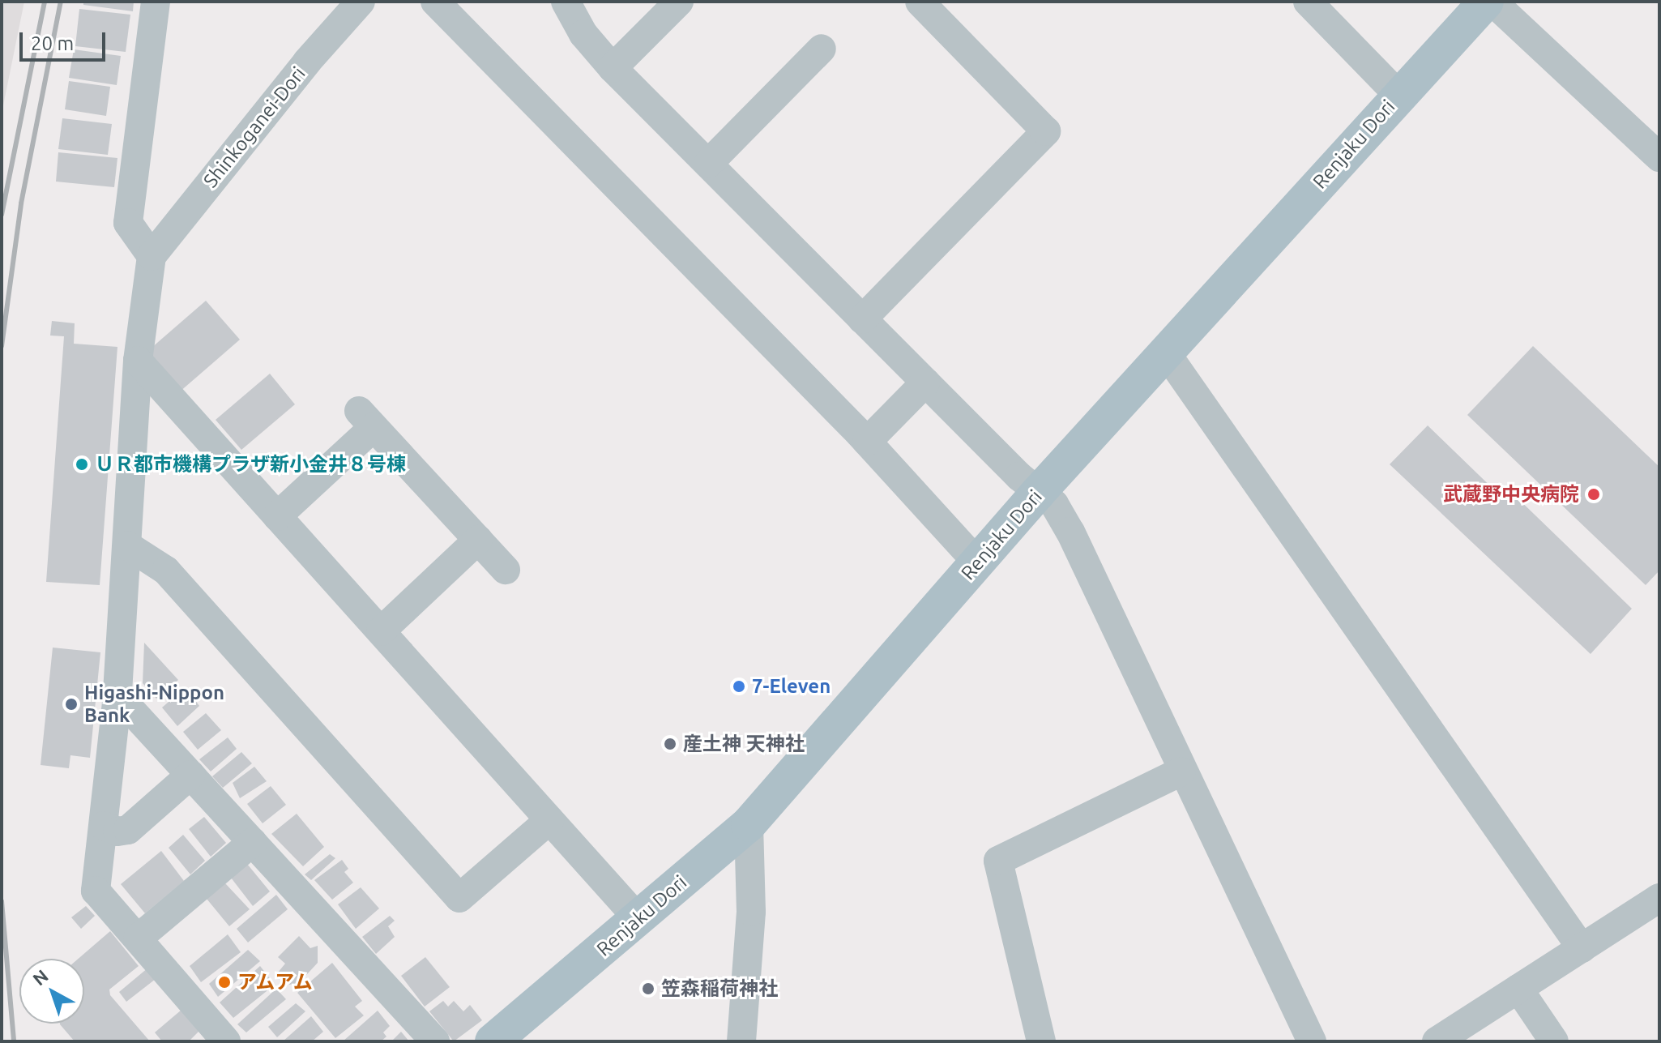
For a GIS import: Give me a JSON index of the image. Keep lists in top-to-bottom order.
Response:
{
  "streets": {
    "main road": ["Renjaku Dori"],
    "street": ["Shinkoganei-Dori"]
  },
  "places": [
    "ＵＲ都市機構プラザ新小金井８号棟",
    "武蔵野中央病院",
    "7-Eleven",
    "Higashi-Nippon Bank",
    "産土神 天神社",
    "アムアム",
    "笠森稲荷神社"
  ],
  "scale_bar": "20 m",
  "north": "top left"
}
